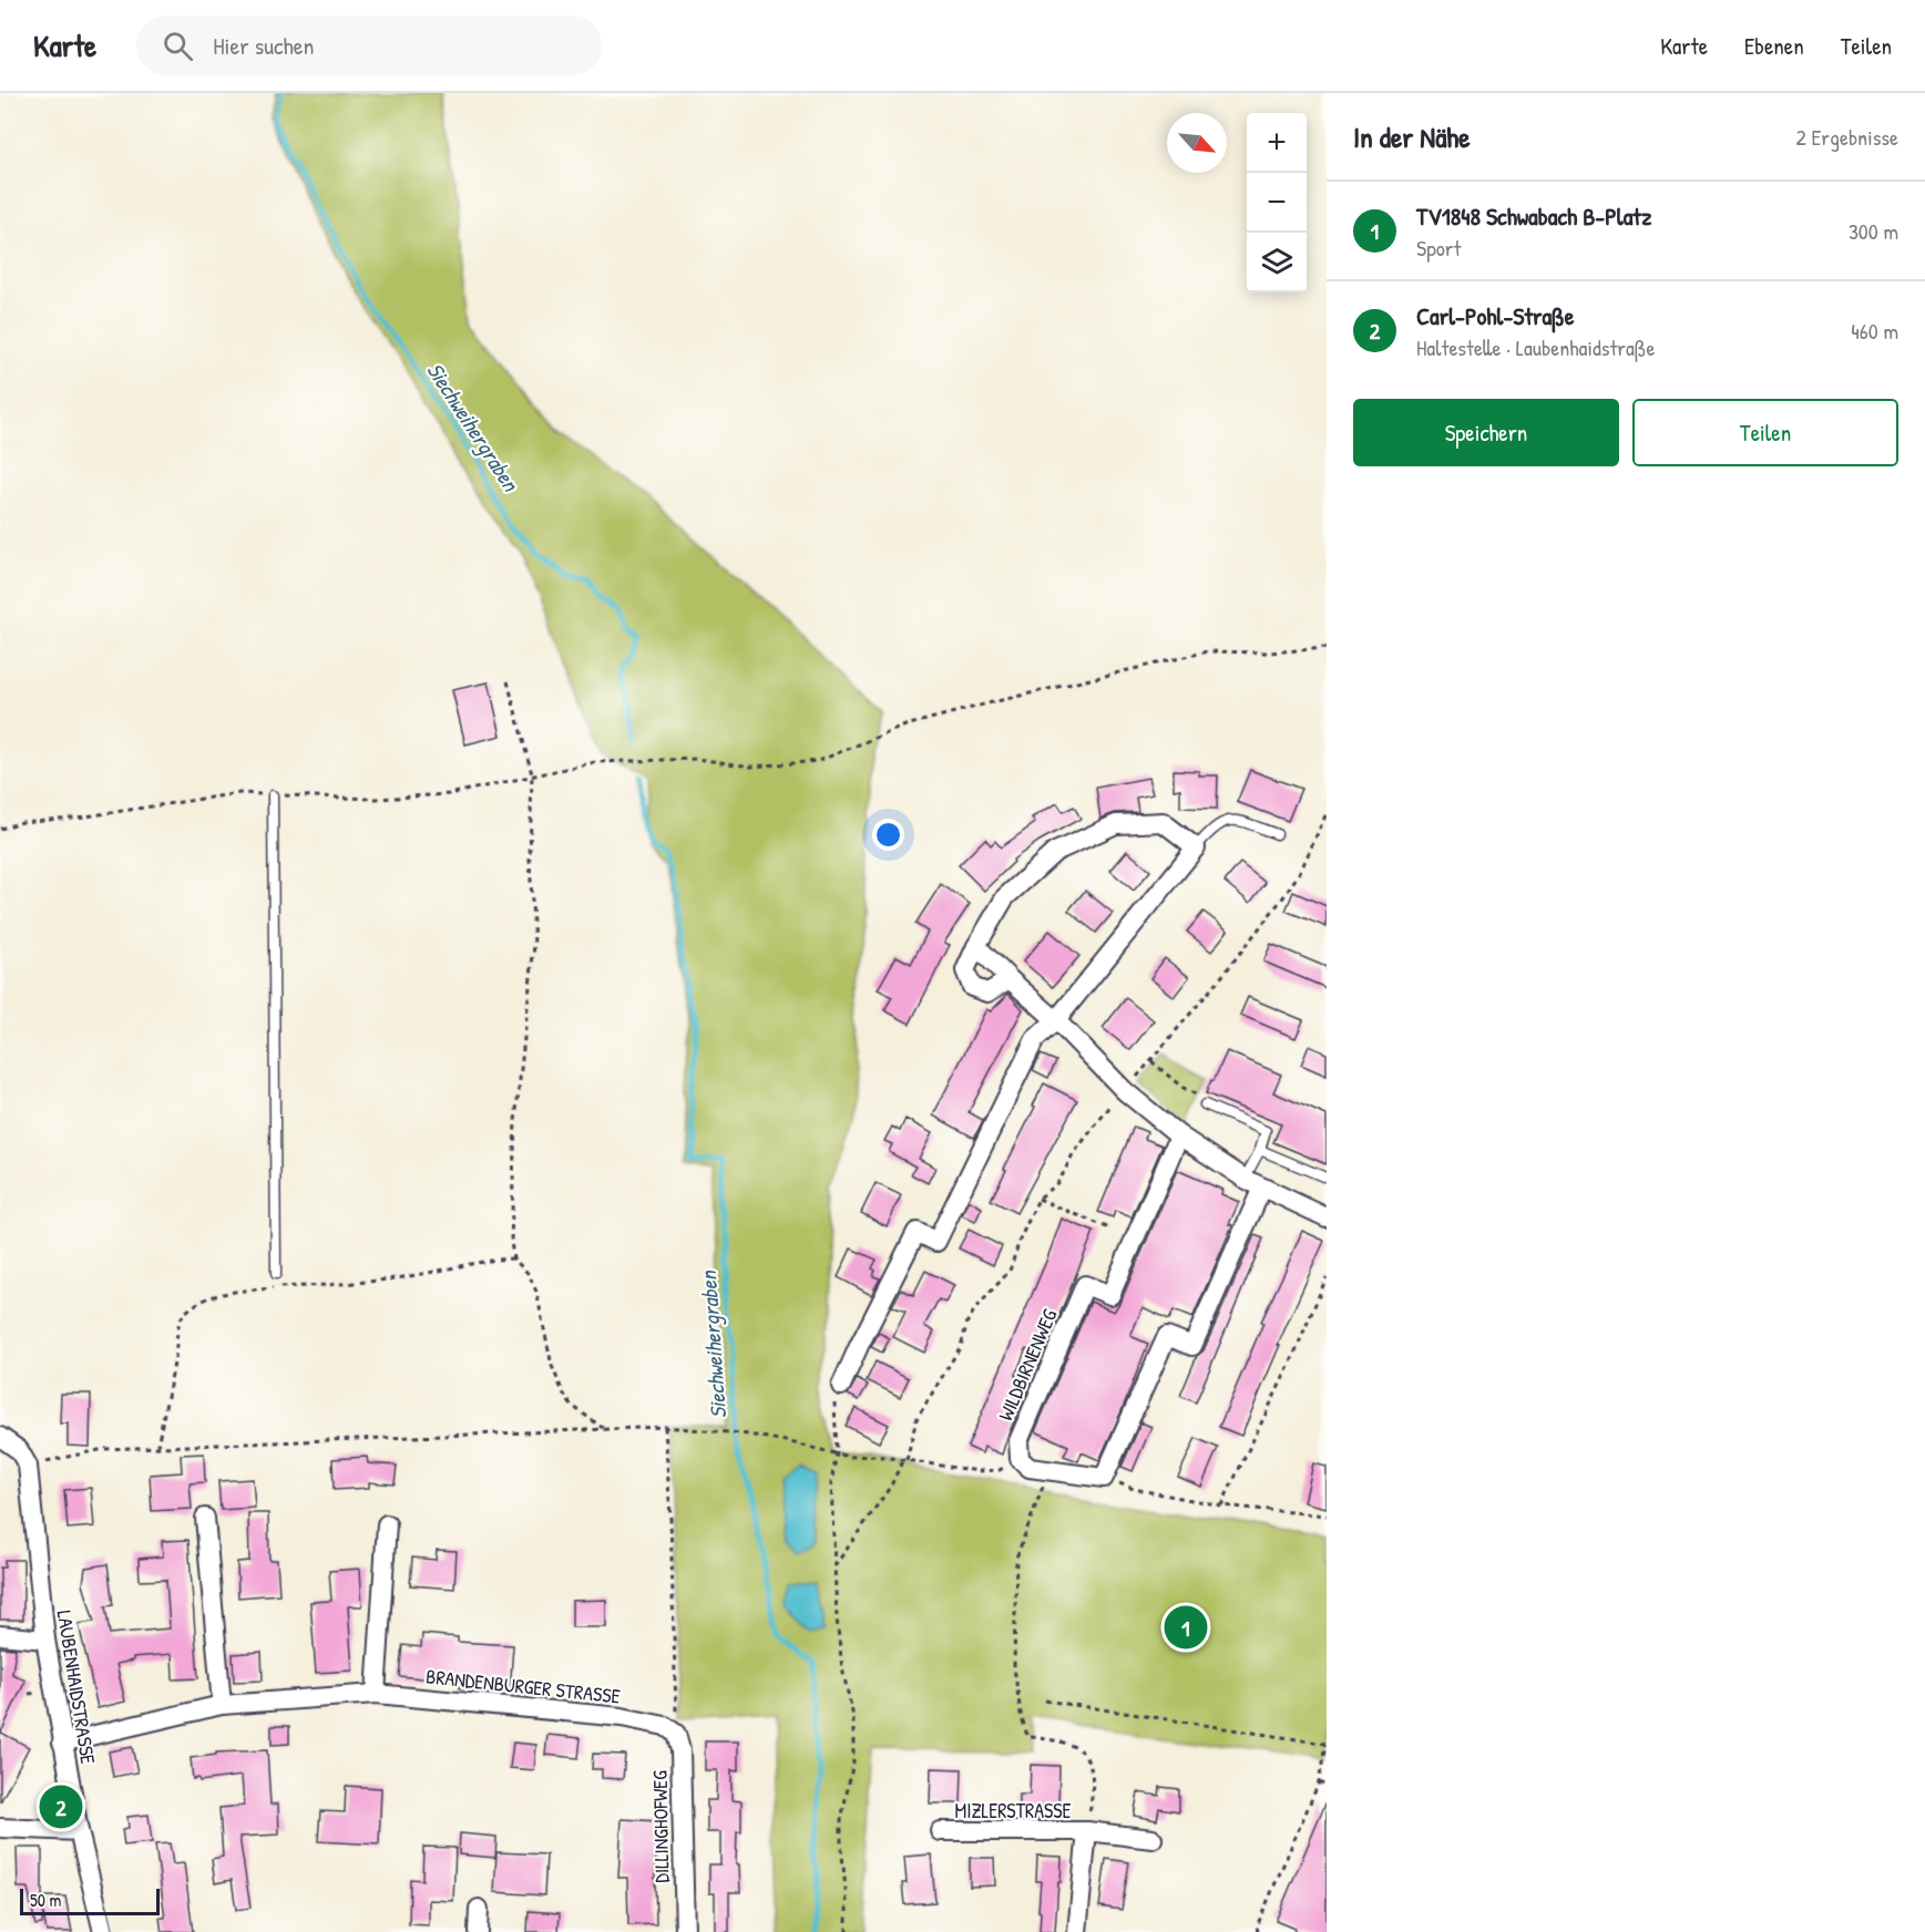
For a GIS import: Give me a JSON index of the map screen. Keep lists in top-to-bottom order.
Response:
{
  "streets": {
    "street": [
      "WILDBIRNENWEG",
      "BRANDENBURGER STRASSE",
      "LAUBENHAIDSTRASSE",
      "MIZLERSTRASSE",
      "DILLINGHOFWEG"
    ]
  },
  "crossings": [
    ["BRANDENBURGER STRASSE", "LAUBENHAIDSTRASSE"],
    ["BRANDENBURGER STRASSE", "DILLINGHOFWEG"]
  ],
  "water": ["Siechweihergraben"],
  "scale_bar": "50 m",
  "north": "bottom right",
  "page": {
    "header": "Karte",
    "search": "Hier suchen",
    "nav": ["Karte", "Ebenen", "Teilen"],
    "heading": ["In der Nähe", "2 Ergebnisse"],
    "map_buttons": ["+", "−"],
    "list": [
      {
        "mark": "1",
        "name": "TV1848 Schwabach B-Platz",
        "note": "Sport",
        "value": "300 m"
      },
      {
        "mark": "2",
        "name": "Carl-Pohl-Straße",
        "note": "Haltestelle · Laubenhaidstraße",
        "value": "460 m"
      }
    ],
    "buttons": ["Speichern", "Teilen"],
    "pins": ["1", "2"],
    "scale": "50 m"
  }
}
